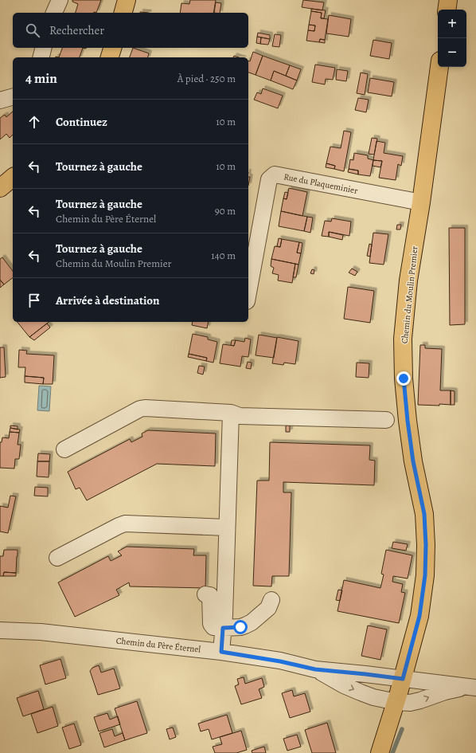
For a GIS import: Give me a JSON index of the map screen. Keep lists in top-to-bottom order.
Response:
{
  "streets": {
    "main road": ["Chemin du Moulin Premier"],
    "street": ["Rue du Plaqueminier", "Chemin du Père Éternel"]
  },
  "crossings": [
    ["Rue du Plaqueminier", "Chemin du Moulin Premier"],
    ["Chemin du Moulin Premier", "Chemin du Père Éternel"]
  ],
  "page": {
    "map_buttons": ["+", "−"],
    "search": "Rechercher",
    "heading": ["4 min", "À pied · 250 m"],
    "list": [
      ["Continuez", "10 m"],
      ["Tournez à gauche", "10 m"],
      ["Tournez à gauche", "Chemin du Père Éternel", "90 m"],
      ["Tournez à gauche", "Chemin du Moulin Premier", "140 m"],
      "Arrivée à destination"
    ]
  }
}
